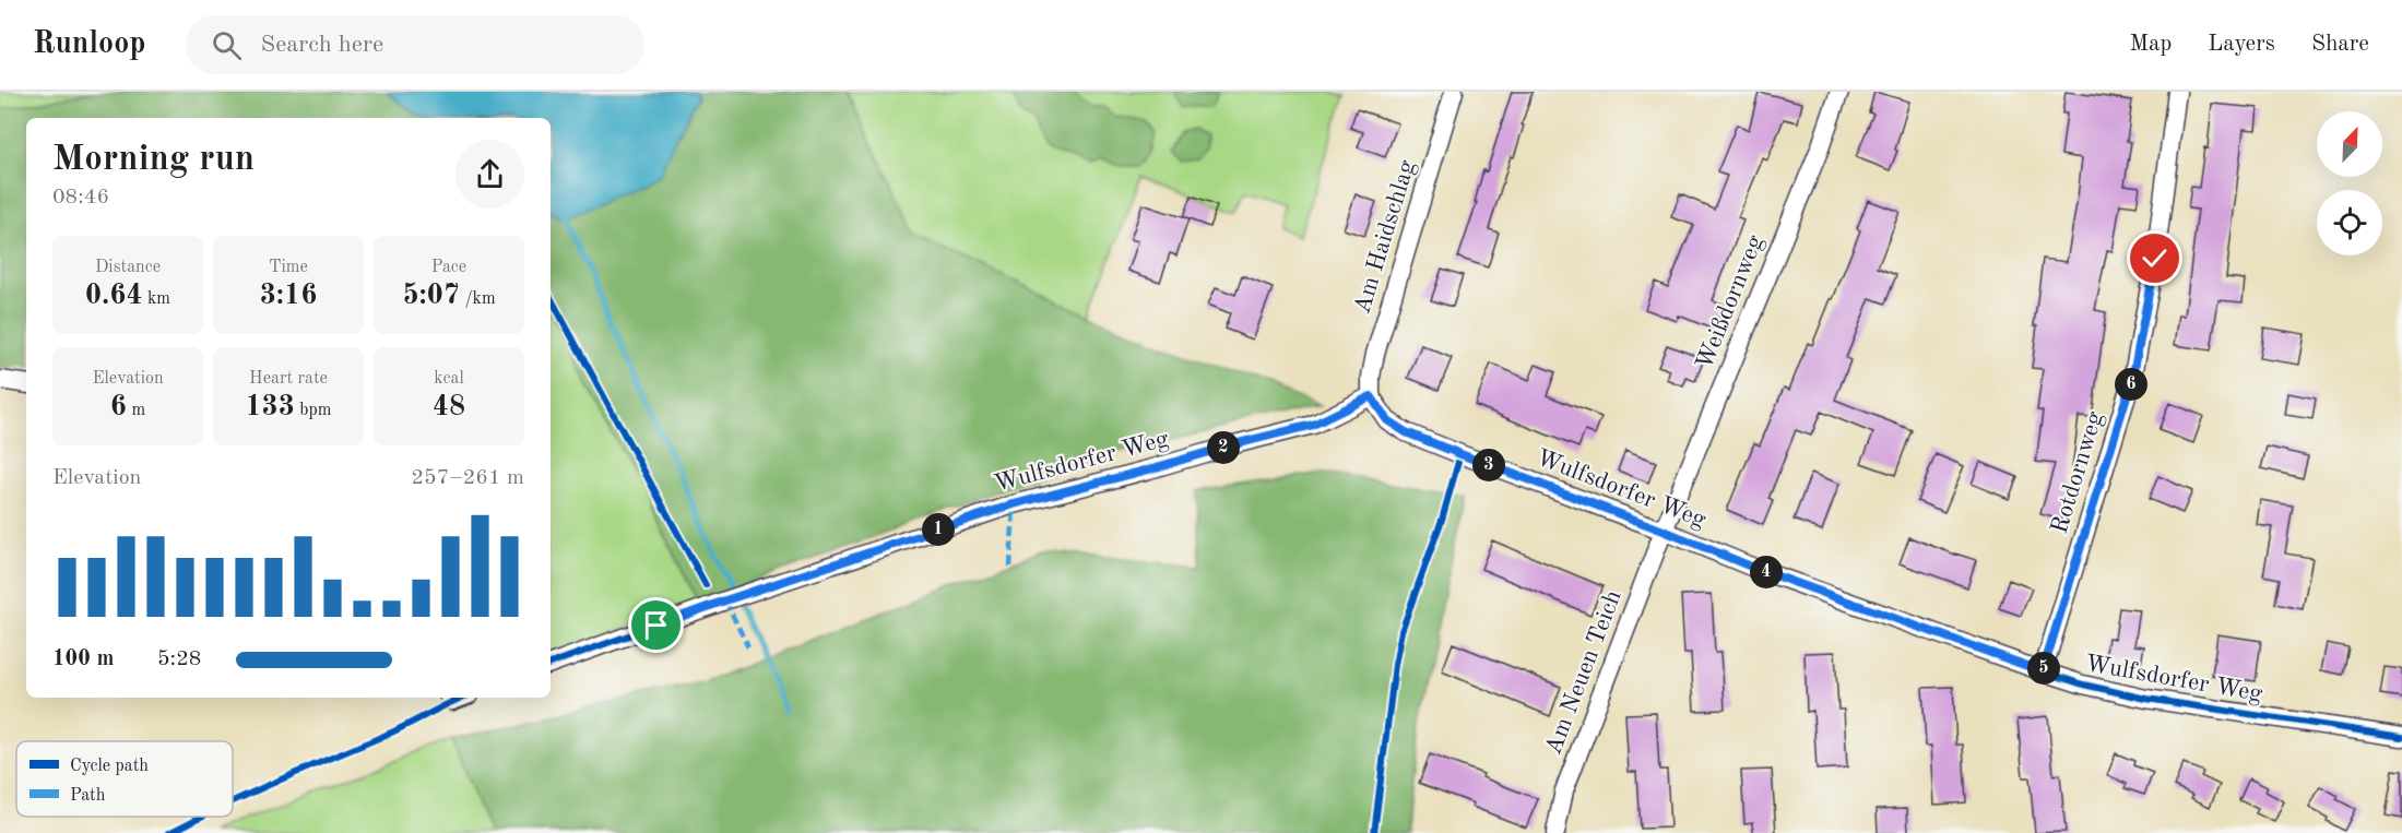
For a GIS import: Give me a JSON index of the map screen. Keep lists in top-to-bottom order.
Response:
{
  "streets": {
    "street": [
      "Am Haidschlag",
      "Weißdornweg",
      "Wulfsdorfer Weg",
      "Rotdornweg",
      "Am Neuen Teich"
    ]
  },
  "crossings": [
    ["Am Haidschlag", "Wulfsdorfer Weg"],
    ["Weißdornweg", "Wulfsdorfer Weg"],
    ["Weißdornweg", "Am Neuen Teich"],
    ["Wulfsdorfer Weg", "Rotdornweg"],
    ["Wulfsdorfer Weg", "Am Neuen Teich"]
  ],
  "legend": ["Cycle path", "Path"],
  "north": "top right",
  "page": {
    "header": "Runloop",
    "search": "Search here",
    "nav": ["Map", "Layers", "Share"],
    "heading": ["Morning run", "08:46"],
    "stats": [
      ["Distance", "0.64 km"],
      ["Time", "3:16"],
      ["Pace", "5:07 /km"],
      ["Elevation", "6 m"],
      ["Heart rate", "133 bpm"],
      ["kcal", "48"]
    ],
    "pins": [
      "6",
      "2",
      "3",
      "1",
      "4",
      "5"
    ],
    "chart": ["Elevation", "257–261 m"],
    "list": [
      {
        "name": "100 m",
        "note": "5:28"
      }
    ]
  }
}
